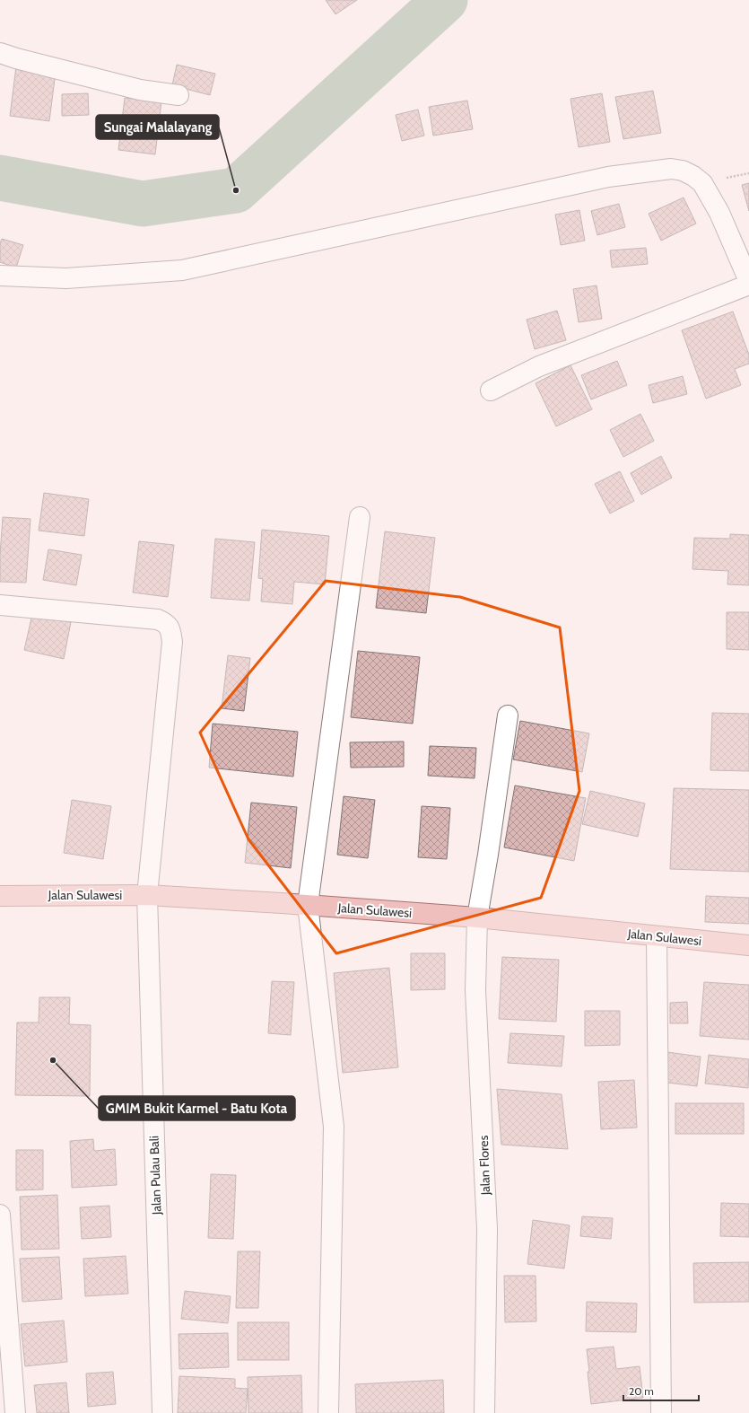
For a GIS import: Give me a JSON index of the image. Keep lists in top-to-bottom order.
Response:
{
  "streets": {
    "main road": ["Jalan Sulawesi"],
    "street": ["Jalan Flores", "Jalan Pulau Bali"]
  },
  "crossings": [
    ["Jalan Sulawesi", "Jalan Flores"],
    ["Jalan Sulawesi", "Jalan Pulau Bali"]
  ],
  "places": ["Sungai Malalayang", "GMIM Bukit Karmel - Batu Kota"],
  "scale_bar": "20 m"
}
